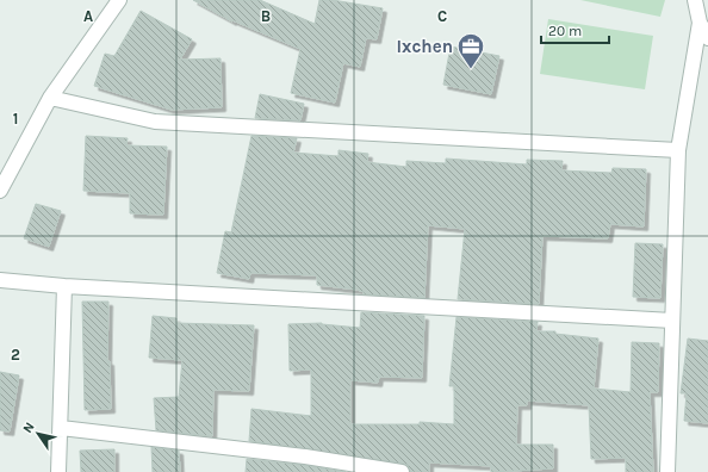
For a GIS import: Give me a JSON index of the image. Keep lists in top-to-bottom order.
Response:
{
  "places": {
    "office": ["Ixchen"]
  },
  "scale_bar": "20 m",
  "north": "top left",
  "grid": {
    "columns": ["A", "B", "C"],
    "rows": ["1", "2"]
  }
}
